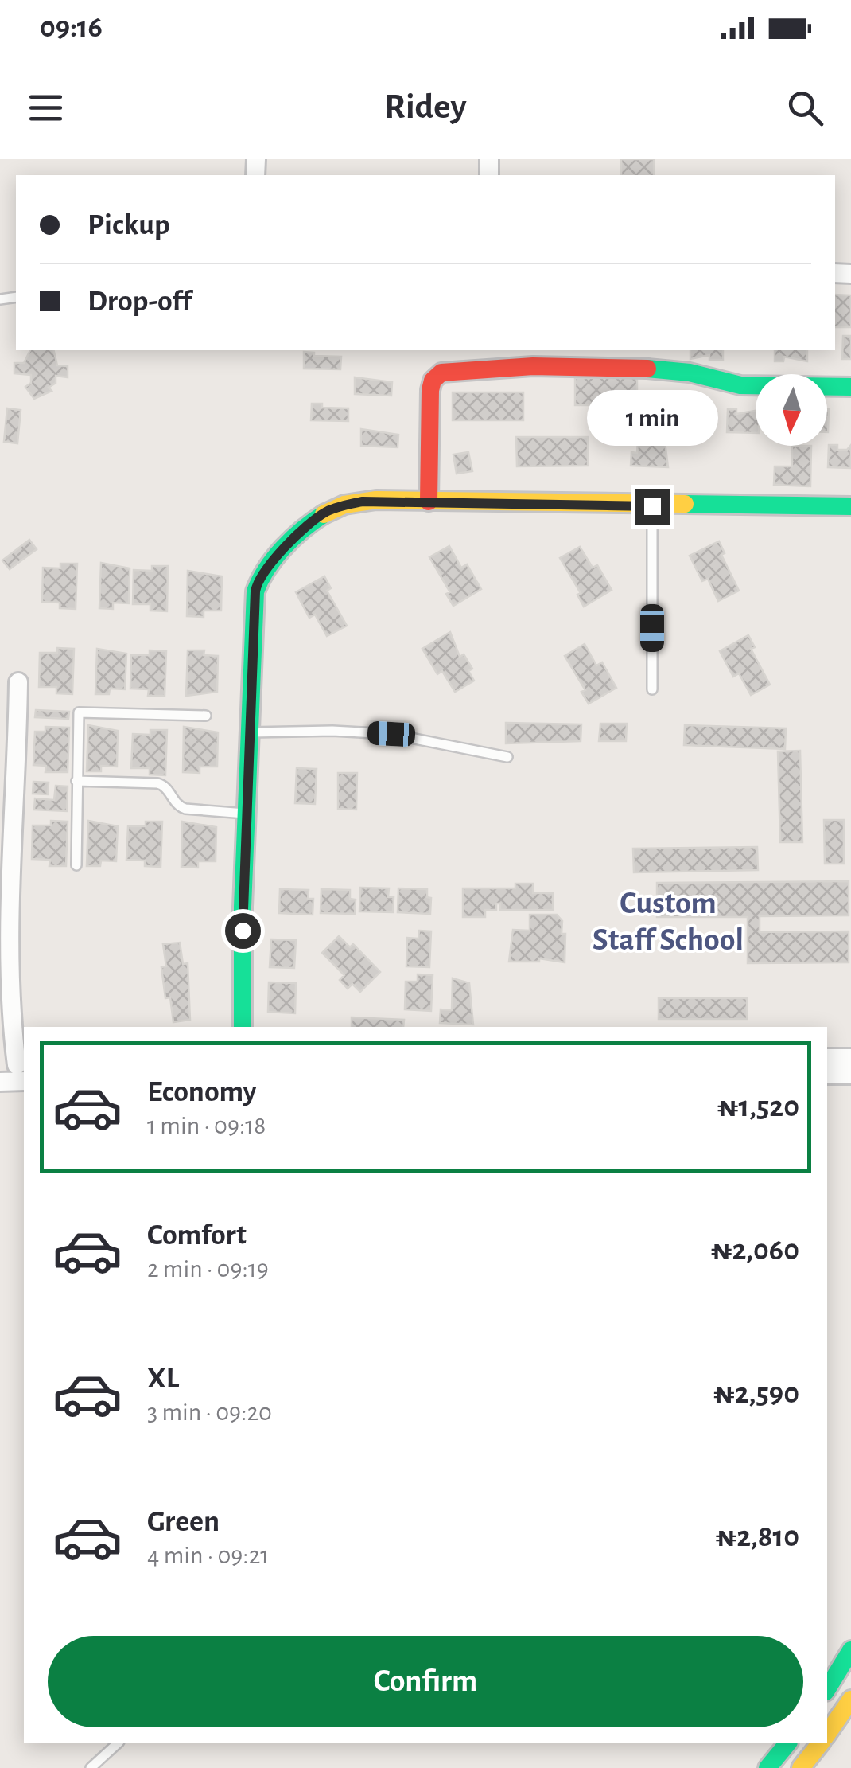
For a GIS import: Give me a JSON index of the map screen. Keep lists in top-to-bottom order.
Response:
{
  "districts": ["Custom Staff School"],
  "north": "bottom",
  "page": {
    "status": "09:16",
    "header": "Ridey",
    "banner": ["Pickup", "Drop-off"],
    "bubble": "1 min",
    "list": [
      {
        "name": "Economy",
        "note": "1 min · 09:18",
        "value": "₦1,520"
      },
      {
        "name": "Comfort",
        "note": "2 min · 09:19",
        "value": "₦2,060"
      },
      {
        "name": "XL",
        "note": "3 min · 09:20",
        "value": "₦2,590"
      },
      {
        "name": "Green",
        "note": "4 min · 09:21",
        "value": "₦2,810"
      }
    ],
    "buttons": "Confirm"
  }
}
